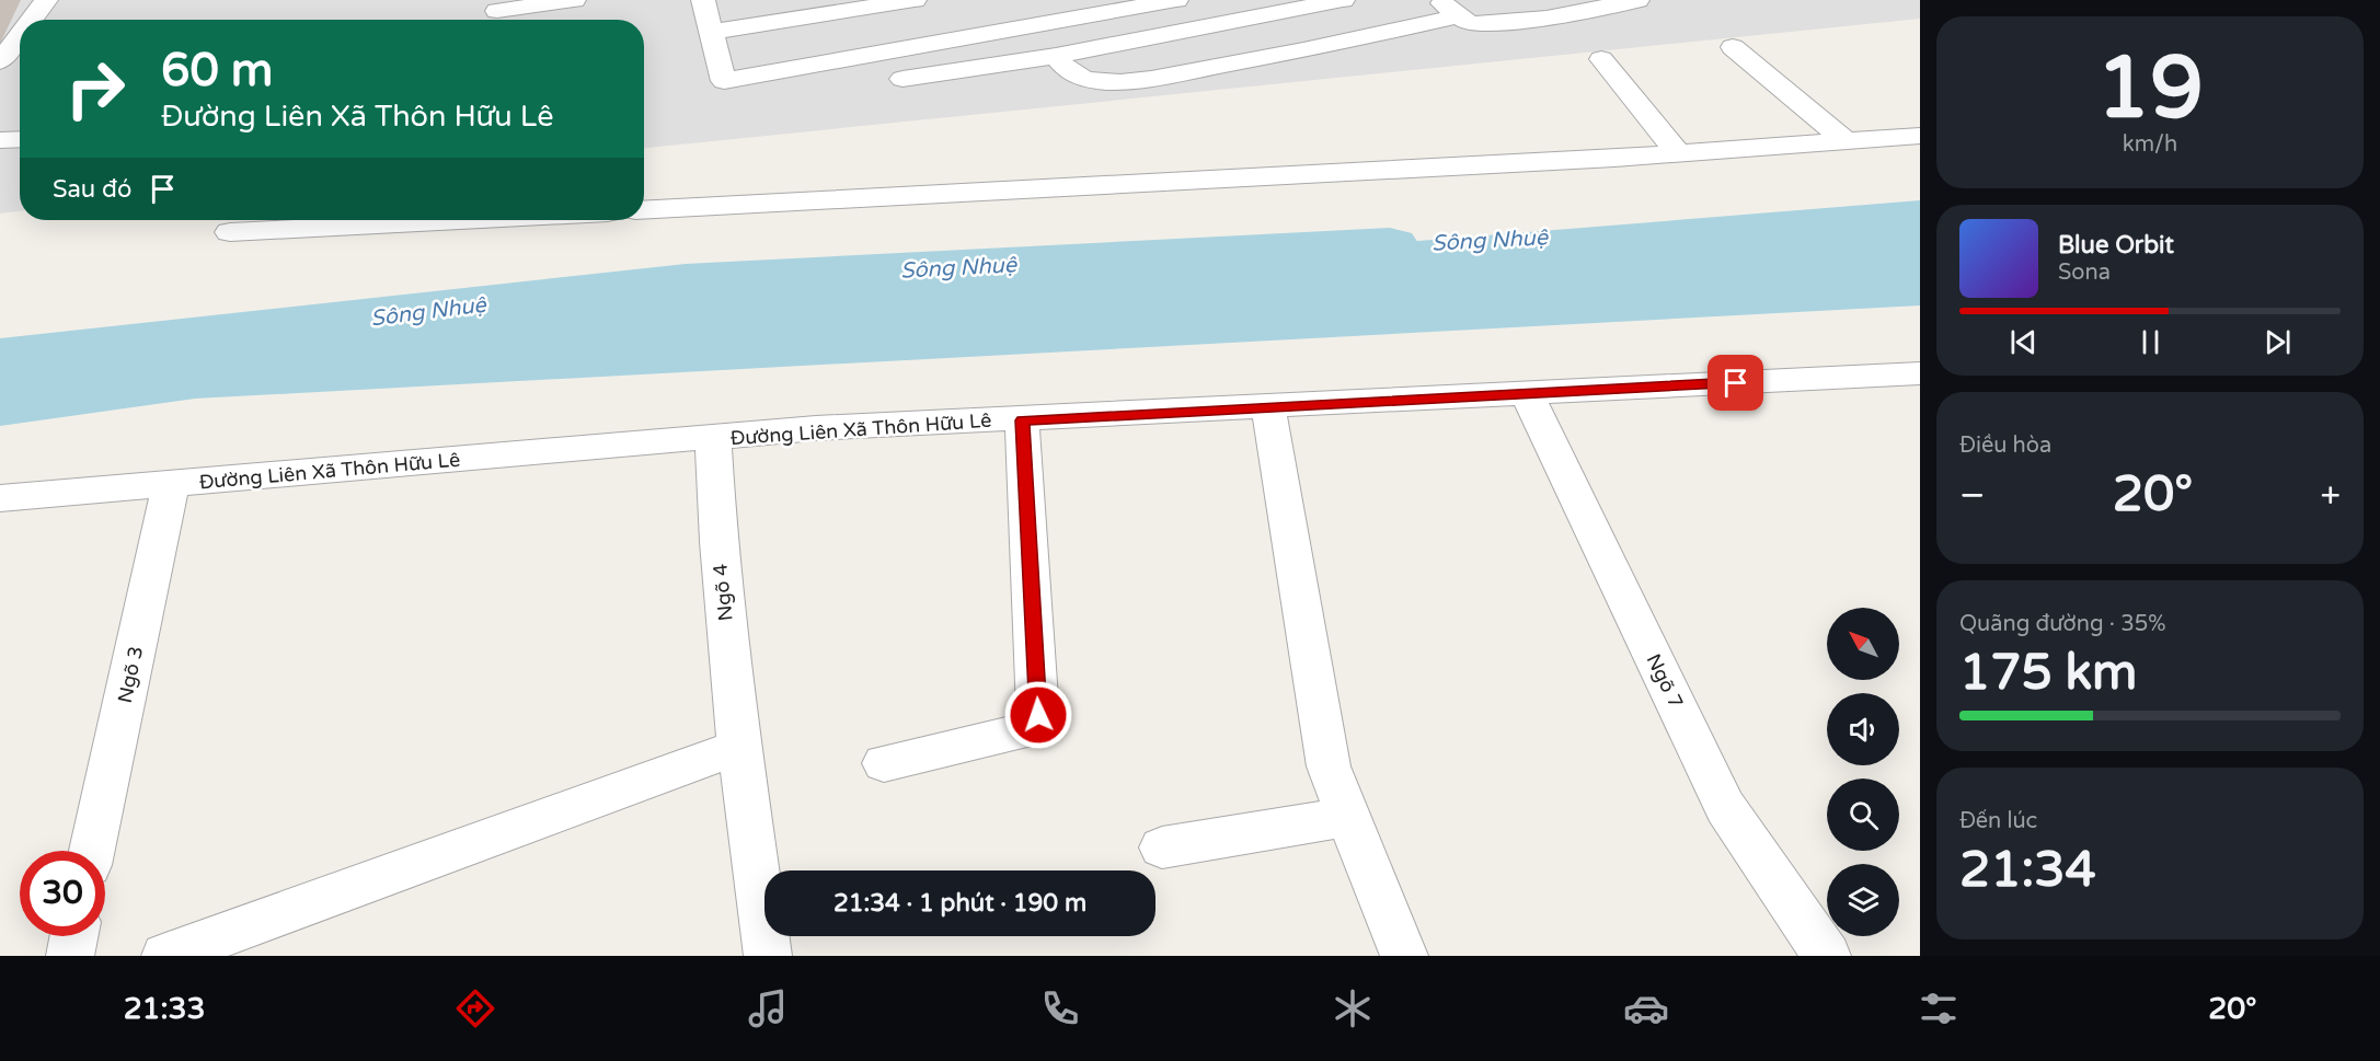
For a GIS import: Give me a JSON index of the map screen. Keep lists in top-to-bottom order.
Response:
{
  "streets": {
    "street": [
      "Đường Liên Xã Thôn Hữu Lê",
      "Ngõ 4",
      "Ngõ 3",
      "Ngõ 7"
    ]
  },
  "crossings": [
    ["Đường Liên Xã Thôn Hữu Lê", "Ngõ 4"],
    ["Đường Liên Xã Thôn Hữu Lê", "Ngõ 3"],
    ["Đường Liên Xã Thôn Hữu Lê", "Ngõ 7"]
  ],
  "water": ["Sông Nhuệ"],
  "north": "top left",
  "page": {
    "tile": [
      ["19", "km/h"],
      "Điều hòa",
      ["Quãng đường · 35%", "175 km"],
      ["Đến lúc", "21:34"]
    ],
    "turn": ["60 m", "Đường Liên Xã Thôn Hữu Lê"],
    "then": "Sau đó",
    "song": ["Blue Orbit", "Sona"],
    "heat": ["−", "20°", "+"],
    "limit": "30",
    "trip": "21:34 · 1 phút · 190 m",
    "tabs": ["21:33", "20°"]
  }
}
